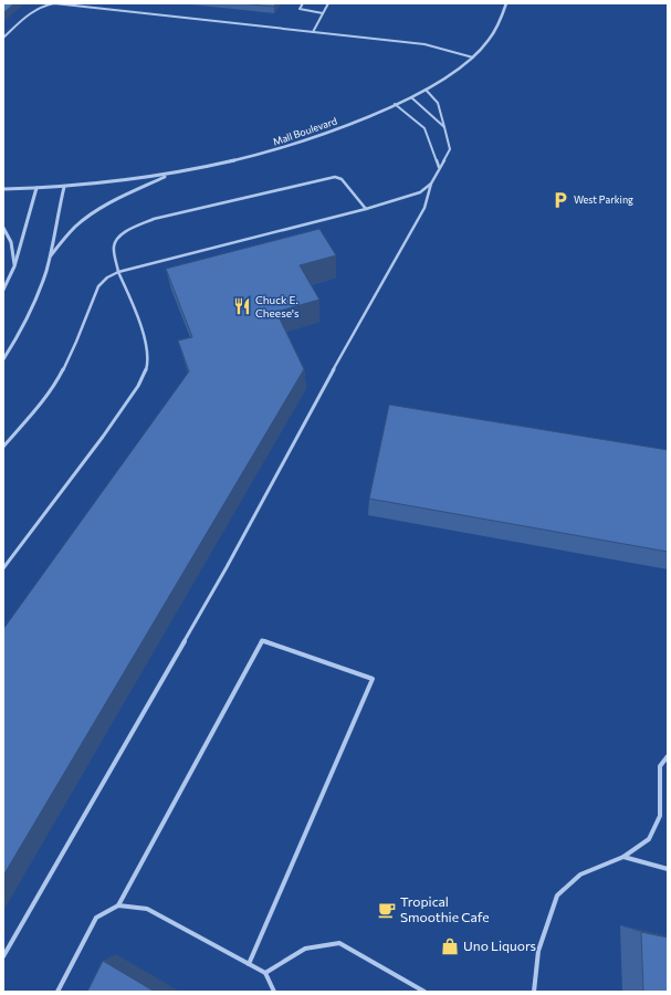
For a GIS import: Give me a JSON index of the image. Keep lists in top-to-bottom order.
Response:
{
  "streets": {
    "street": ["Mall Boulevard"]
  },
  "places": {
    "parking": ["West Parking"],
    "restaurant": ["Chuck E. Cheese's"],
    "cafe": ["Tropical Smoothie Cafe"],
    "shop": ["Uno Liquors"]
  }
}
